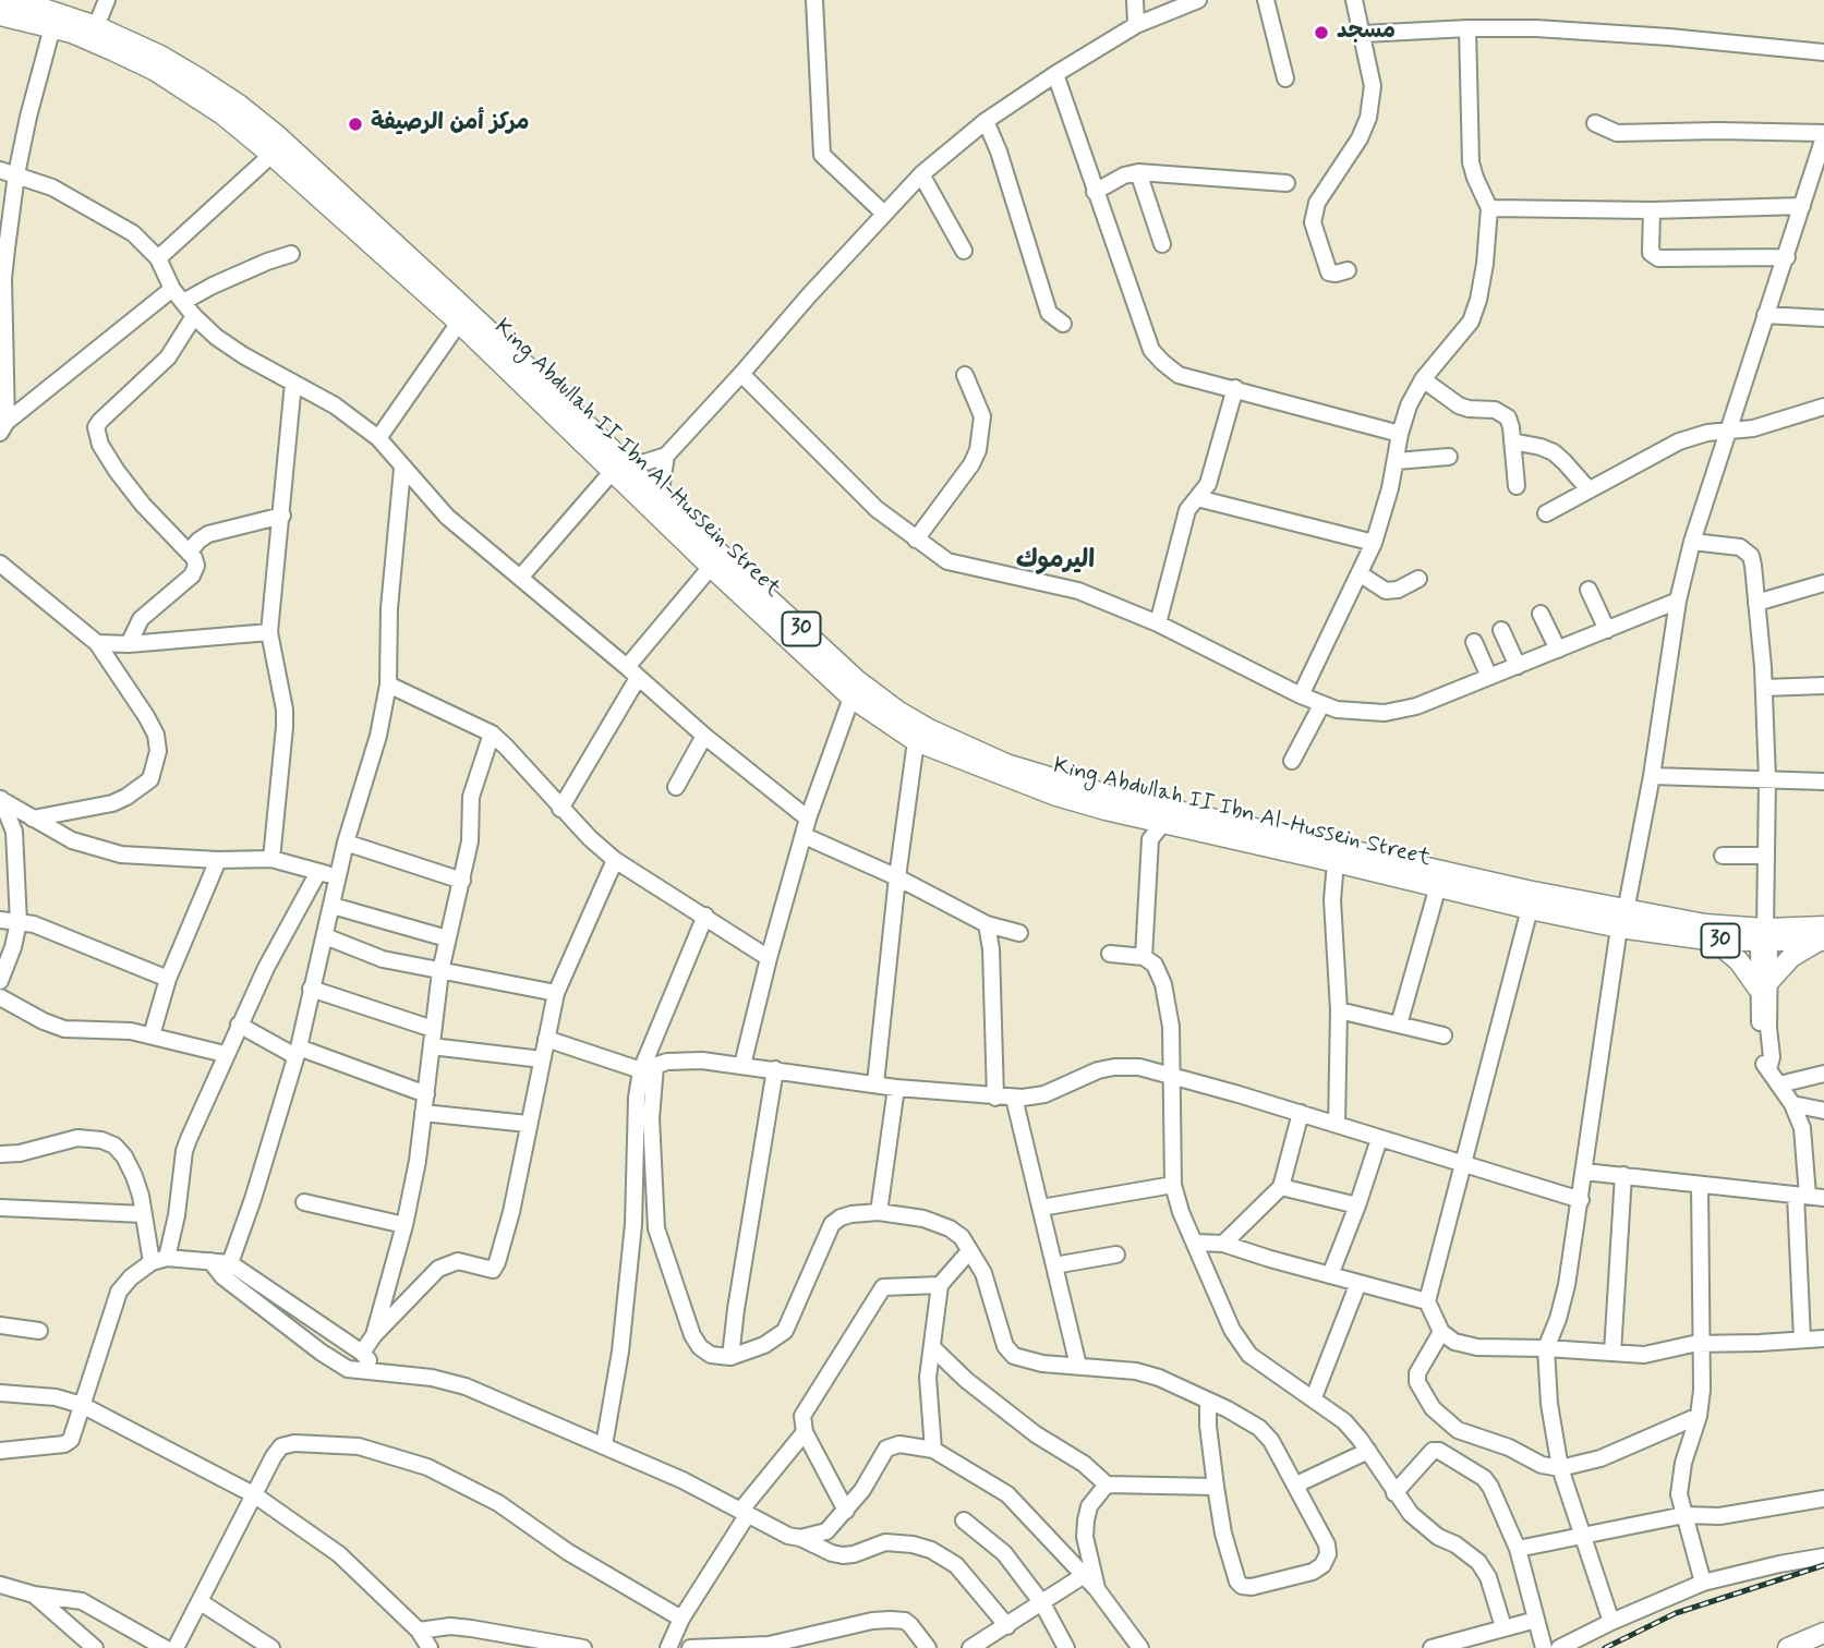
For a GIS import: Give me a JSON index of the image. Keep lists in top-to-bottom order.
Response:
{
  "streets": {
    "main road": ["King Abdullah II Ibn Al-Hussein Street", "30"]
  },
  "districts": ["اليرموك"],
  "places": ["مسجد", "مركز أمن الرصيفة"]
}
